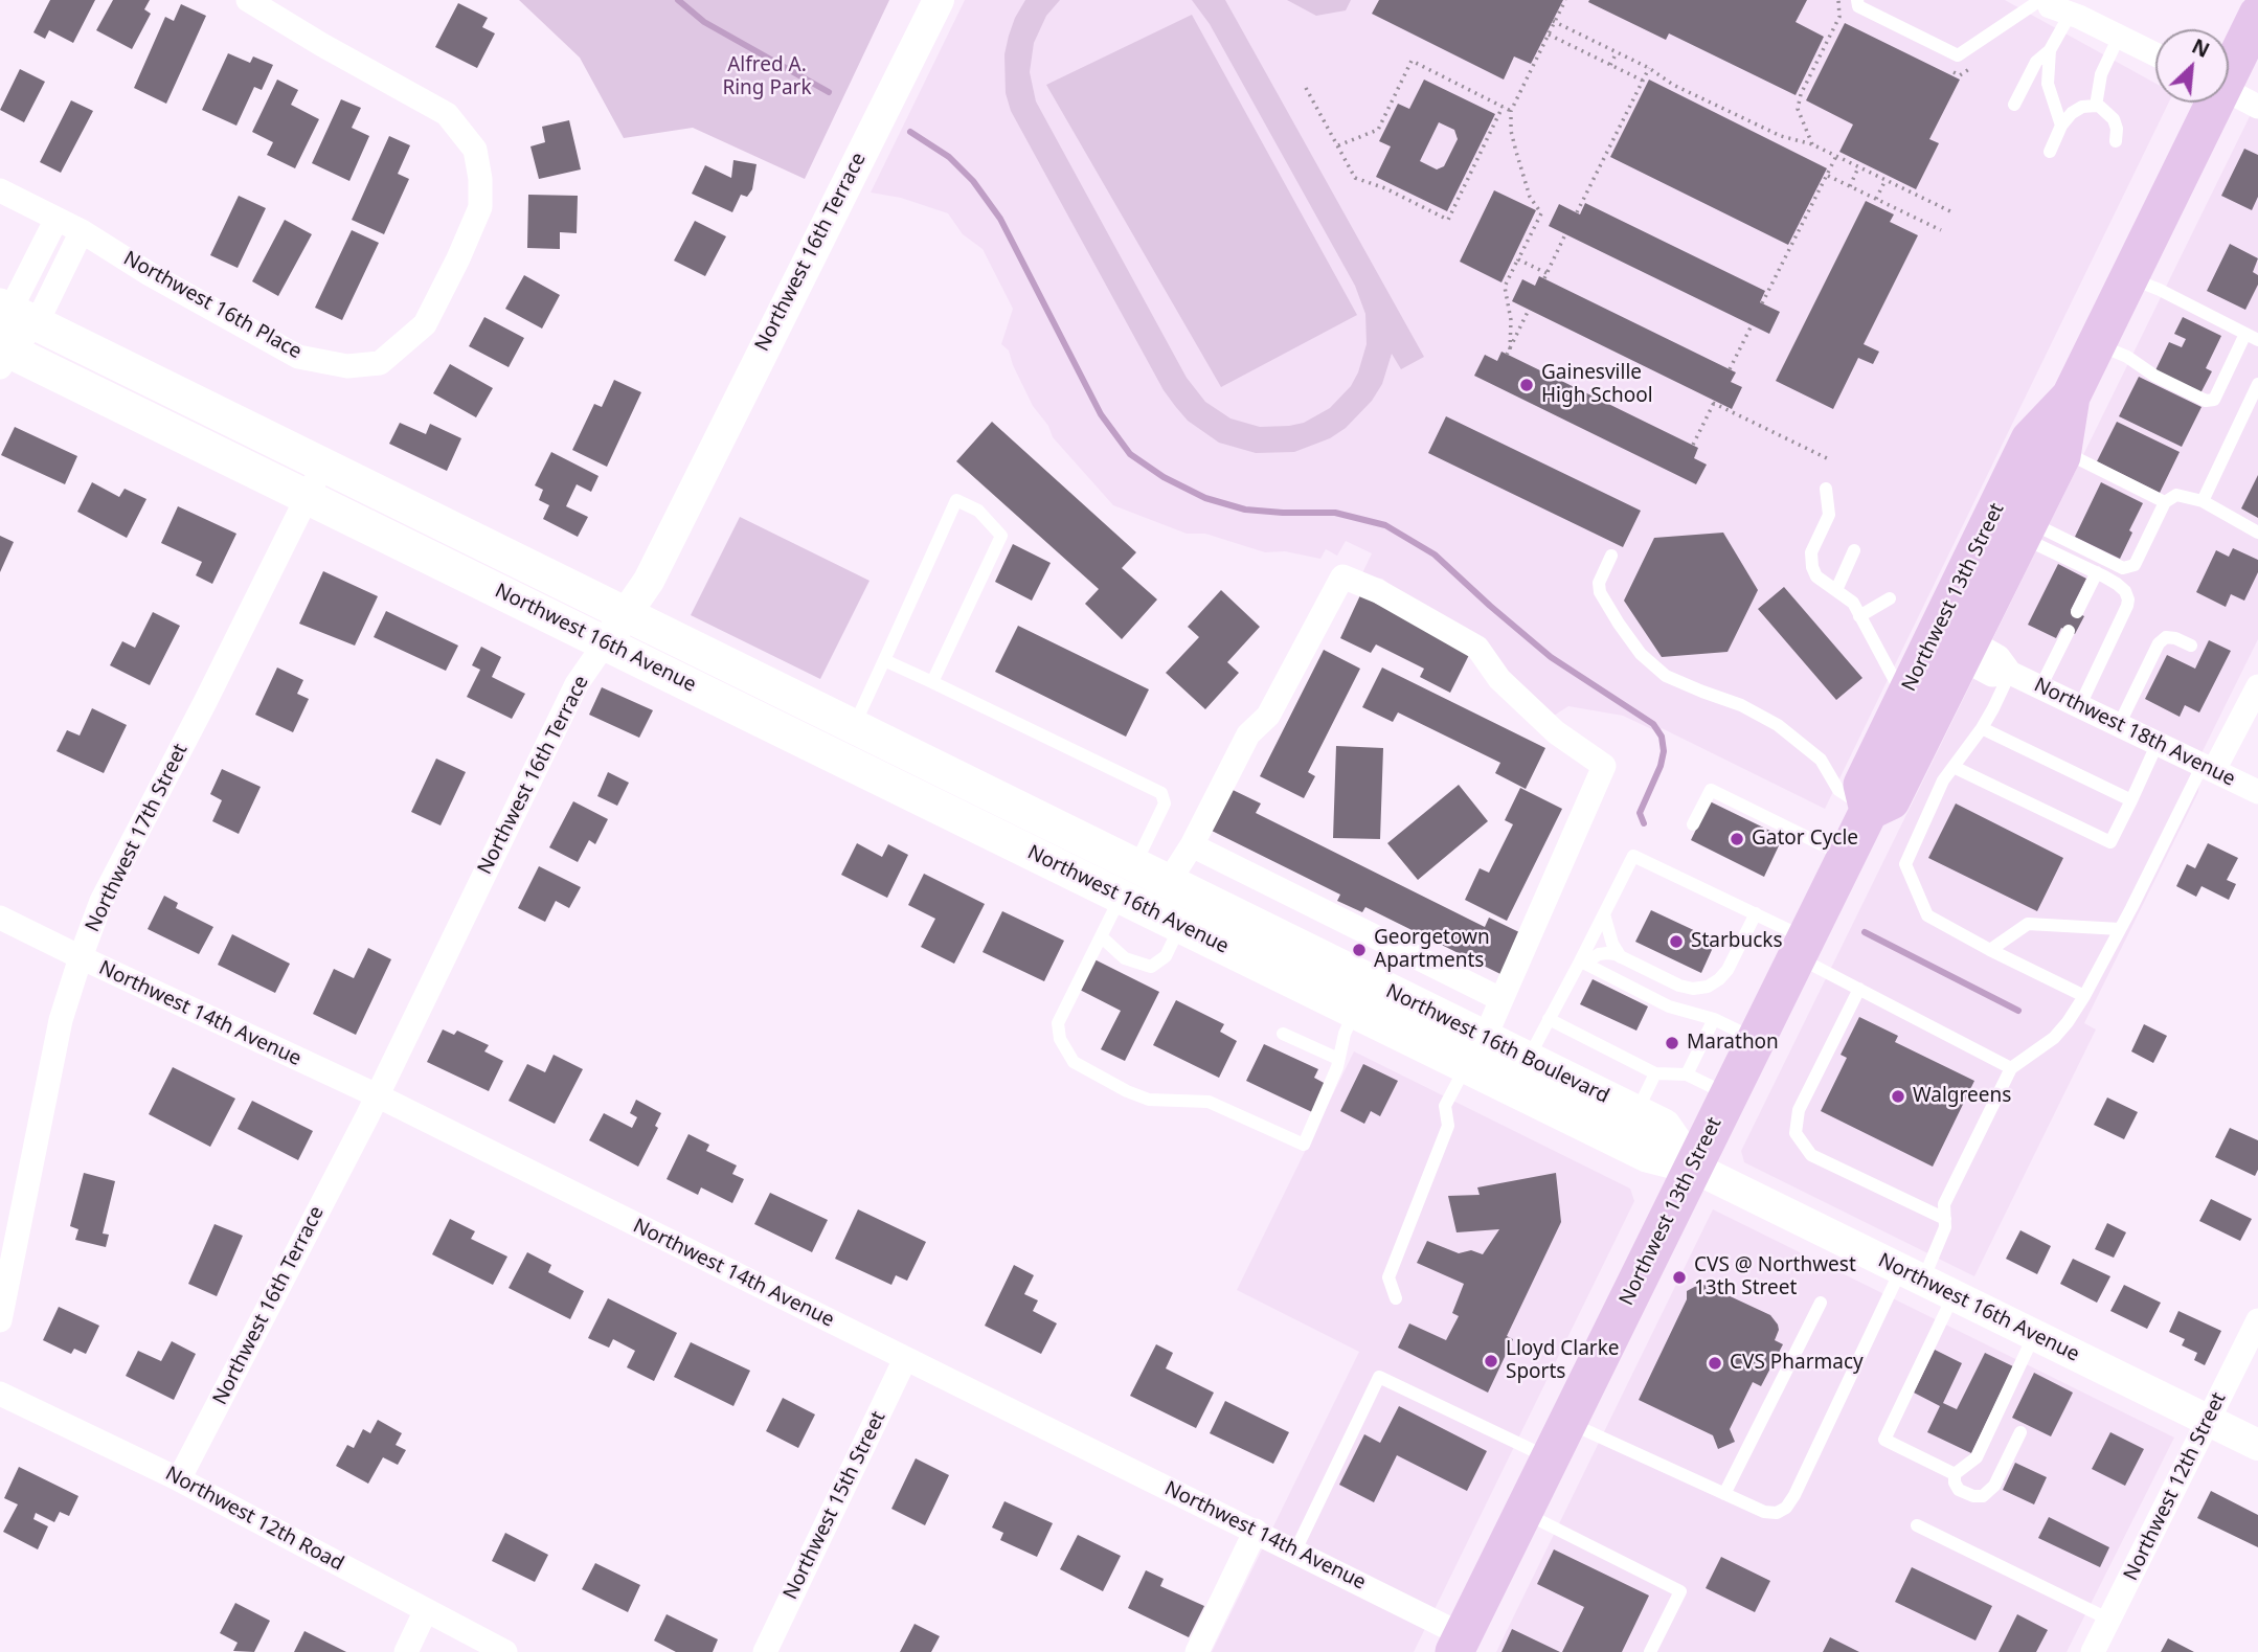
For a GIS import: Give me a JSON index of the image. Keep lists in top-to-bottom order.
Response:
{
  "streets": {
    "main road": ["Northwest 13th Street", "Northwest 16th Avenue", "Northwest 16th Boulevard"],
    "street": [
      "Northwest 16th Terrace",
      "Northwest 16th Place",
      "Northwest 18th Avenue",
      "Northwest 17th Street",
      "Northwest 14th Avenue",
      "Northwest 12th Street",
      "Northwest 15th Street",
      "Northwest 12th Road"
    ]
  },
  "crossings": [
    ["Northwest 16th Terrace", "Northwest 16th Avenue"],
    ["Northwest 16th Terrace", "Northwest 14th Avenue"],
    ["Northwest 16th Terrace", "Northwest 12th Road"],
    ["Northwest 13th Street", "Northwest 16th Avenue"],
    ["Northwest 13th Street", "Northwest 18th Avenue"],
    ["Northwest 13th Street", "Northwest 14th Avenue"],
    ["Northwest 13th Street", "Northwest 16th Boulevard"],
    ["Northwest 16th Avenue", "Northwest 17th Street"],
    ["Northwest 16th Avenue", "Northwest 16th Boulevard"],
    ["Northwest 16th Avenue", "Northwest 12th Street"],
    ["Northwest 17th Street", "Northwest 14th Avenue"],
    ["Northwest 14th Avenue", "Northwest 15th Street"]
  ],
  "parks": ["Alfred A. Ring Park"],
  "places": [
    "Gainesville High School",
    "Gator Cycle",
    "Starbucks",
    "Georgetown Apartments",
    "Marathon",
    "Walgreens",
    "CVS @ Northwest 13th Street",
    "Lloyd Clarke Sports",
    "CVS Pharmacy"
  ],
  "north": "top right"
}
